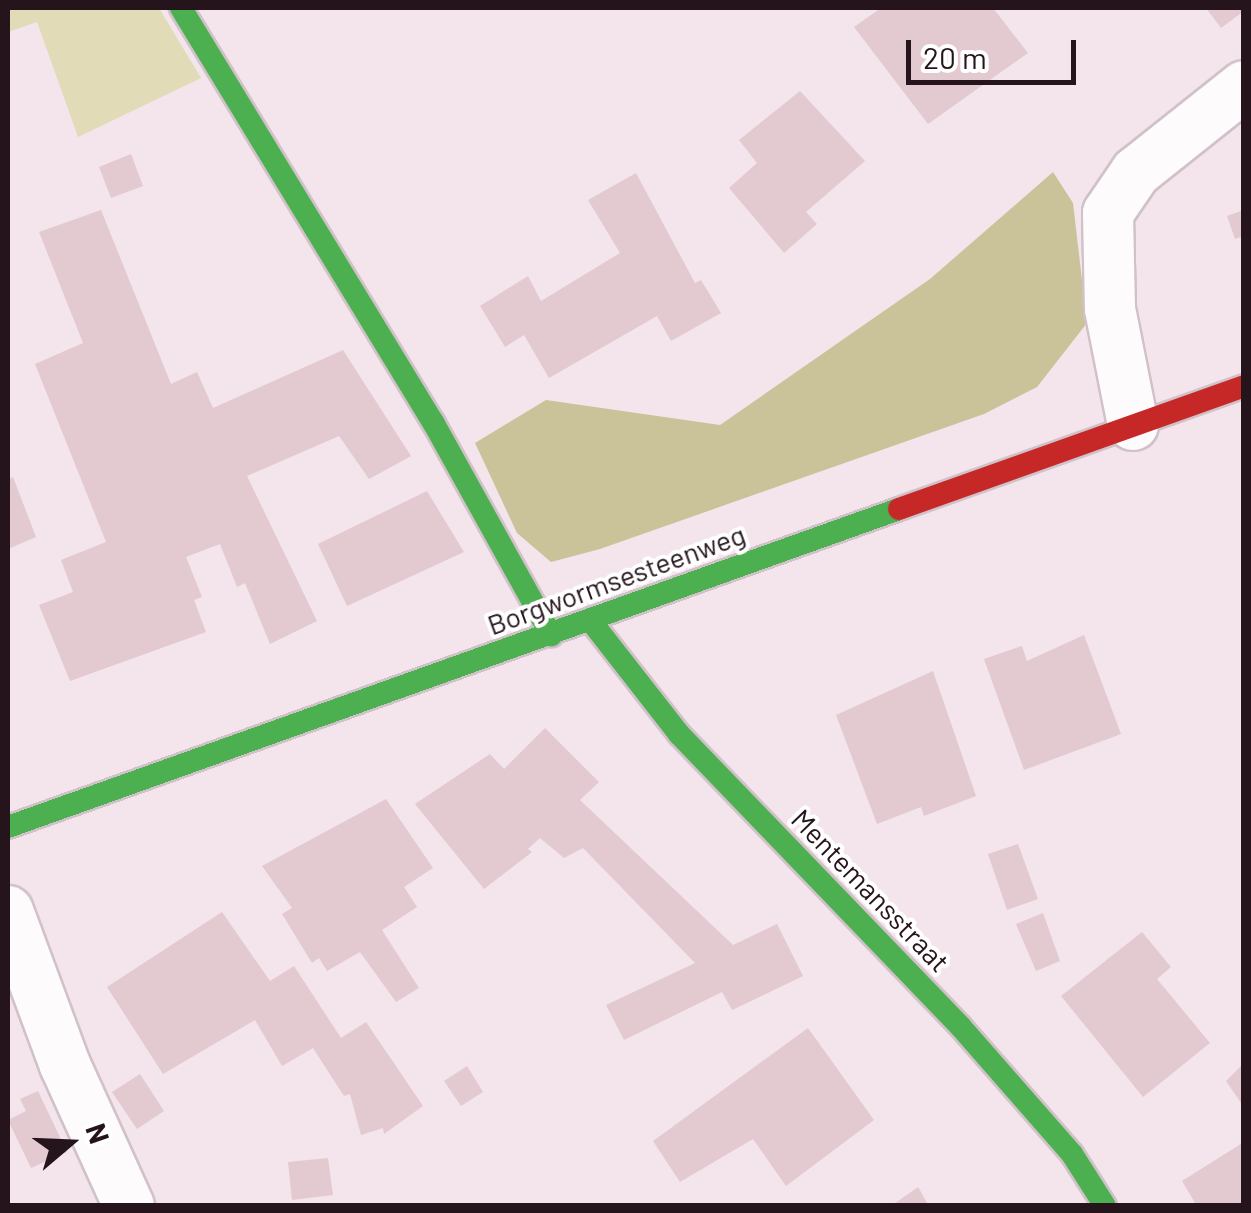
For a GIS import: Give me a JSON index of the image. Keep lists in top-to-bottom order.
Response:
{
  "streets": {
    "street": ["Borgwormsesteenweg", "Mentemansstraat"]
  },
  "crossings": [
    ["Borgwormsesteenweg", "Mentemansstraat"]
  ],
  "scale_bar": "20 m",
  "north": "right"
}
